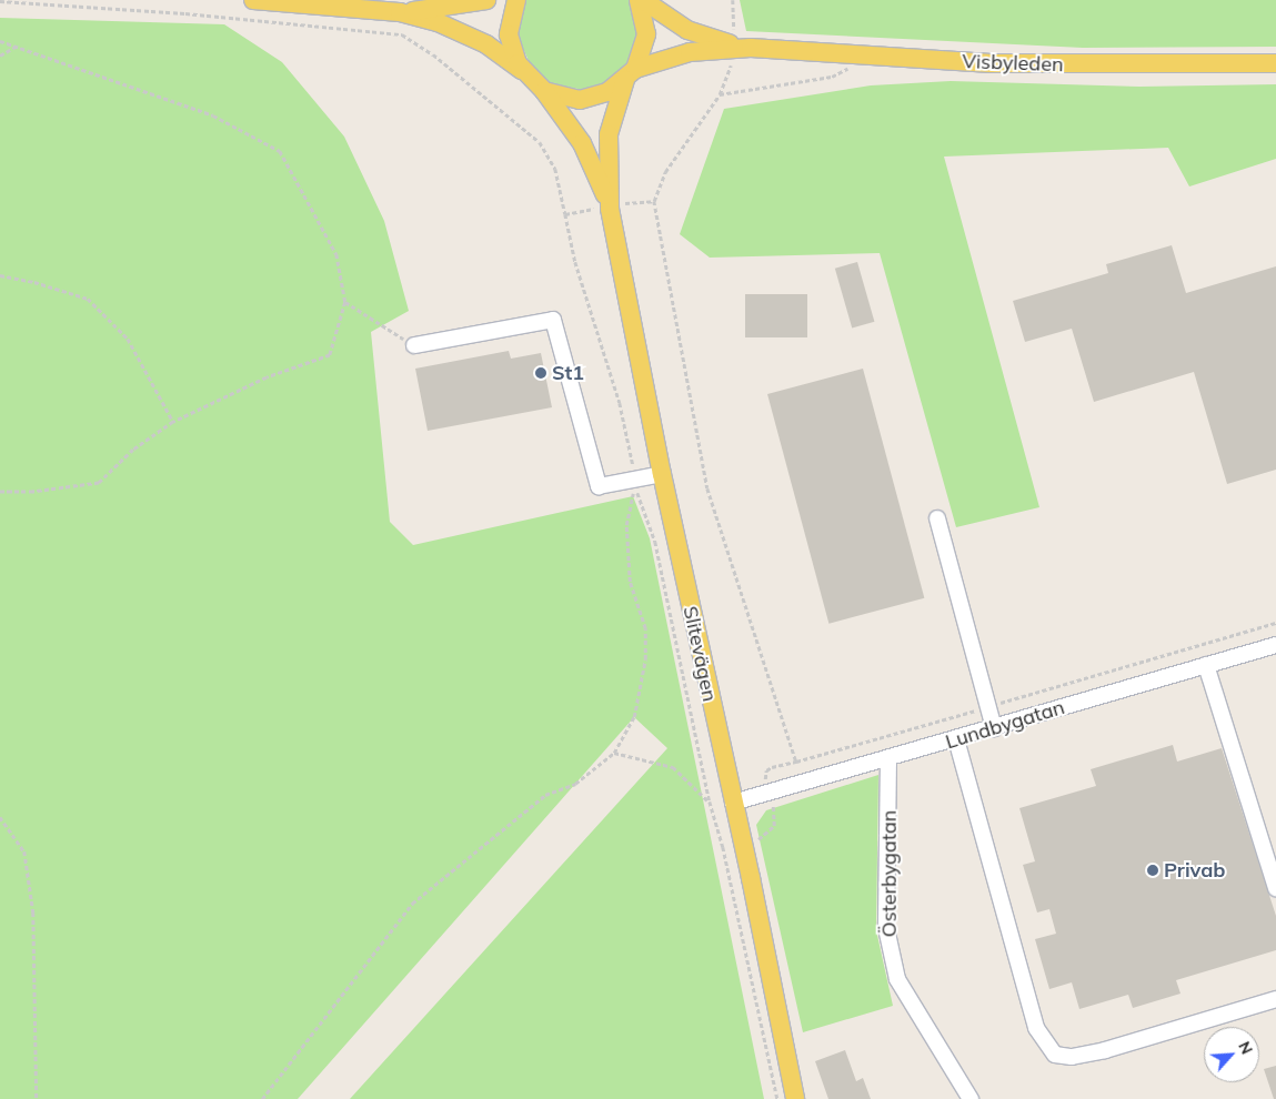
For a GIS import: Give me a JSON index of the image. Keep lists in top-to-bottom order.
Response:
{
  "streets": {
    "main road": ["Visbyleden", "Slitevägen"],
    "street": ["Lundbygatan", "Österbygatan"]
  },
  "crossings": [
    ["Visbyleden", "Slitevägen"],
    ["Slitevägen", "Lundbygatan"],
    ["Lundbygatan", "Österbygatan"]
  ],
  "places": ["St1", "Privab"],
  "north": "top right"
}
